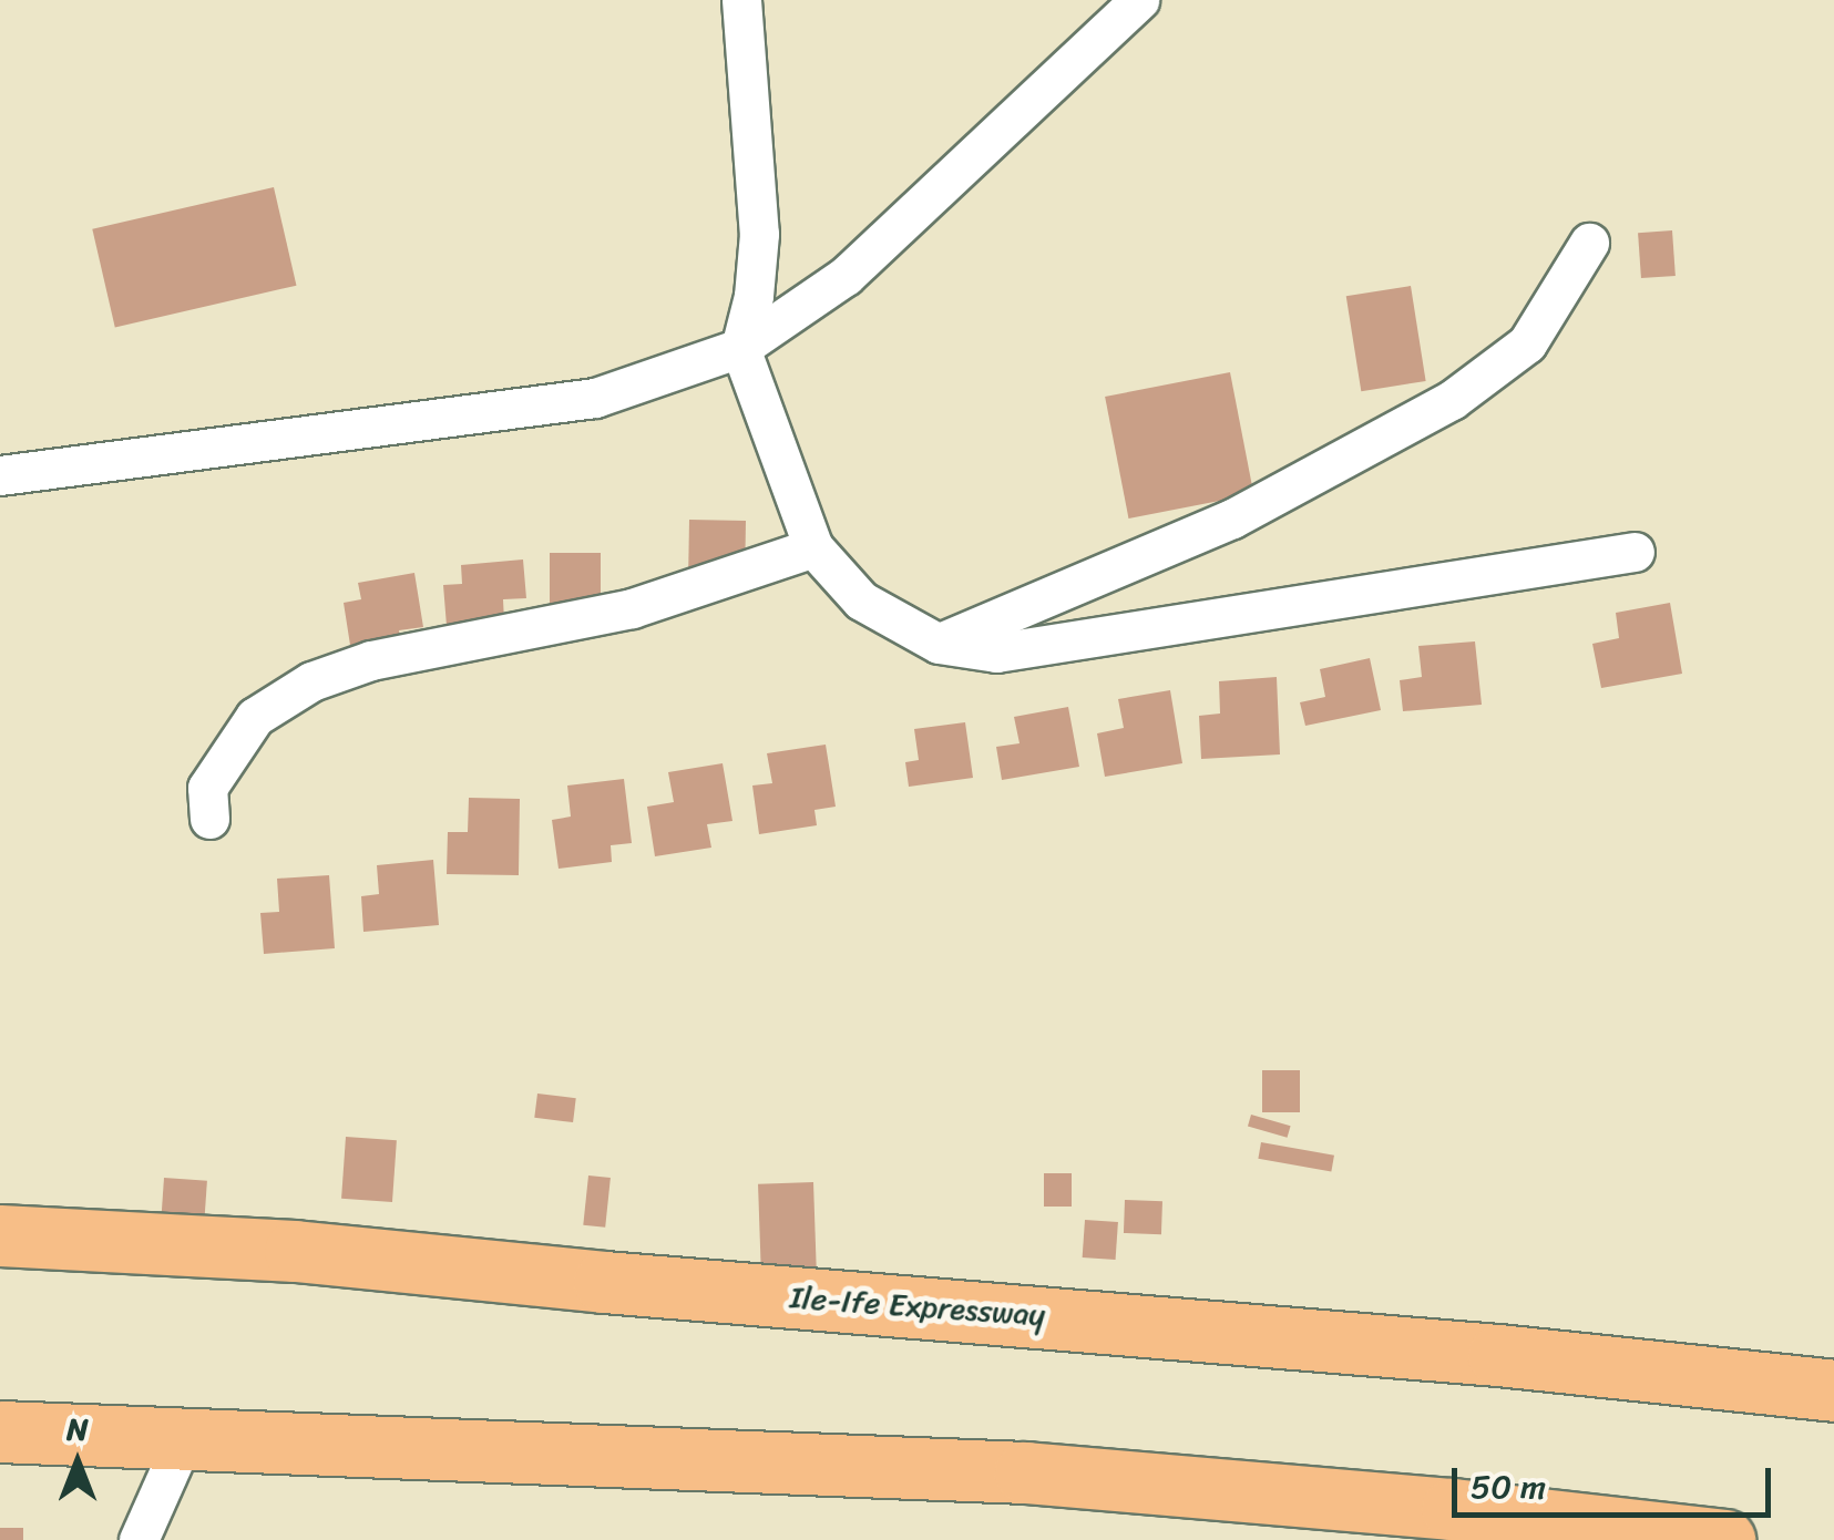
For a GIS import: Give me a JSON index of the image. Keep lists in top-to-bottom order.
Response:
{
  "streets": {
    "highway": ["Ile-Ife Expressway"]
  },
  "scale_bar": "50 m",
  "north": "top"
}
